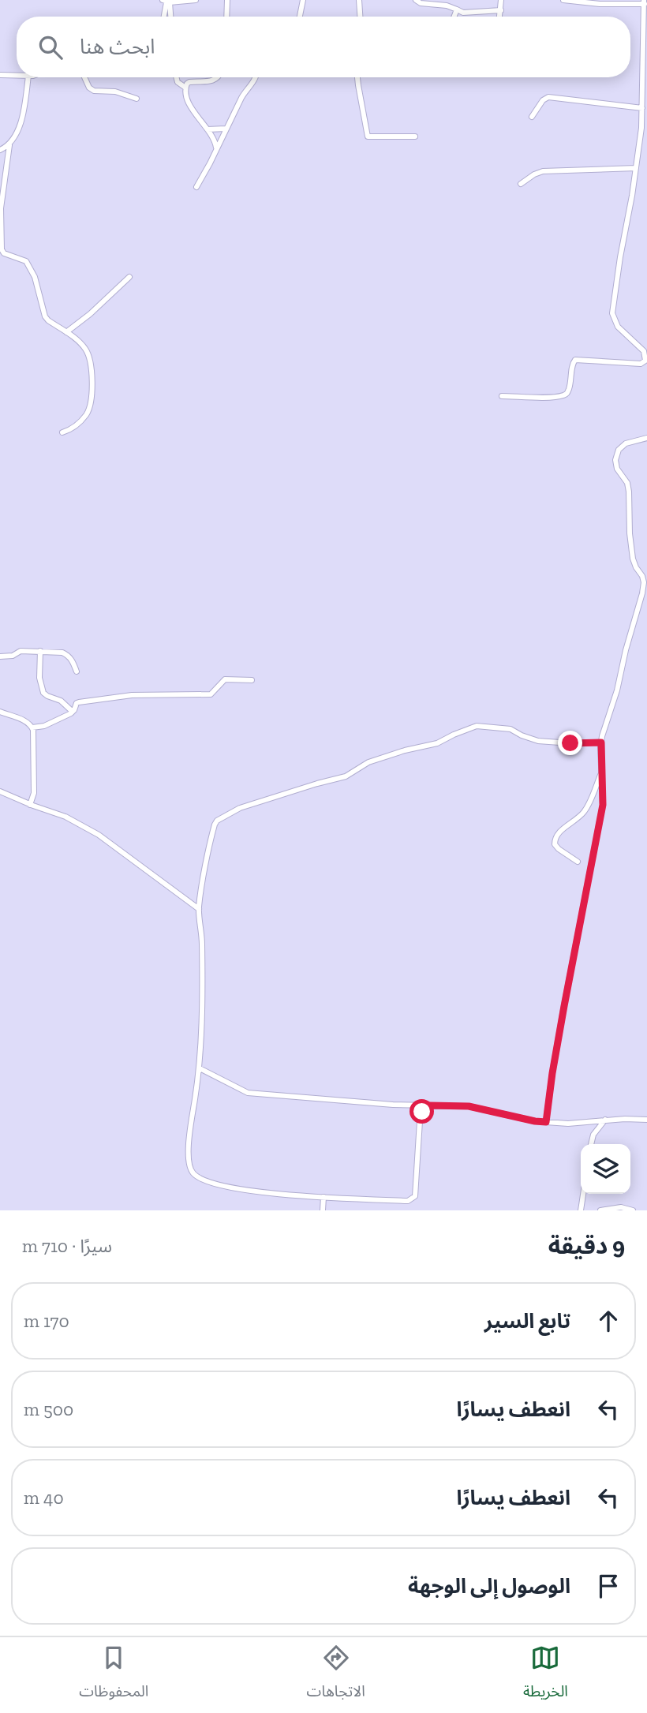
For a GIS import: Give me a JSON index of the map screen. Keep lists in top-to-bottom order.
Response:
{
  "page": {
    "search": "ابحث هنا",
    "heading": ["9 دقيقة", "سيرًا · 710 m"],
    "list": [
      ["تابع السير", "170 m"],
      ["انعطف يسارًا", "500 m"],
      ["انعطف يسارًا", "40 m"],
      "الوصول إلى الوجهة"
    ],
    "nav": ["الخريطة", "الاتجاهات", "المحفوظات"]
  }
}
